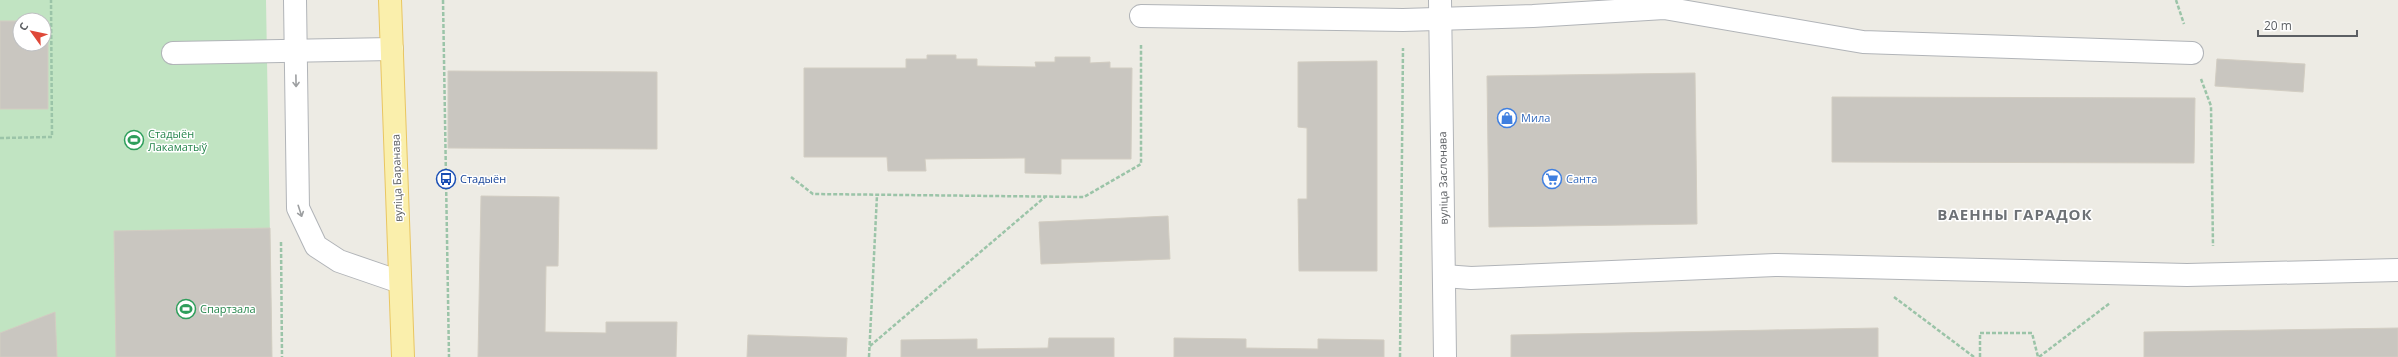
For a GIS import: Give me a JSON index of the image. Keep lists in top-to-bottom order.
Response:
{
  "streets": {
    "main road": ["вуліца Баранава"],
    "street": ["вуліца Заслонава"]
  },
  "districts": ["ВАЕННЫ ГАРАДОК"],
  "places": {
    "shop": ["Мила"],
    "sports": ["Стадыён Лакаматыў", "Спартзала"],
    "bus stop": ["Стадыён"],
    "supermarket": ["Санта"]
  },
  "scale_bar": "20 m",
  "north": "top left"
}
